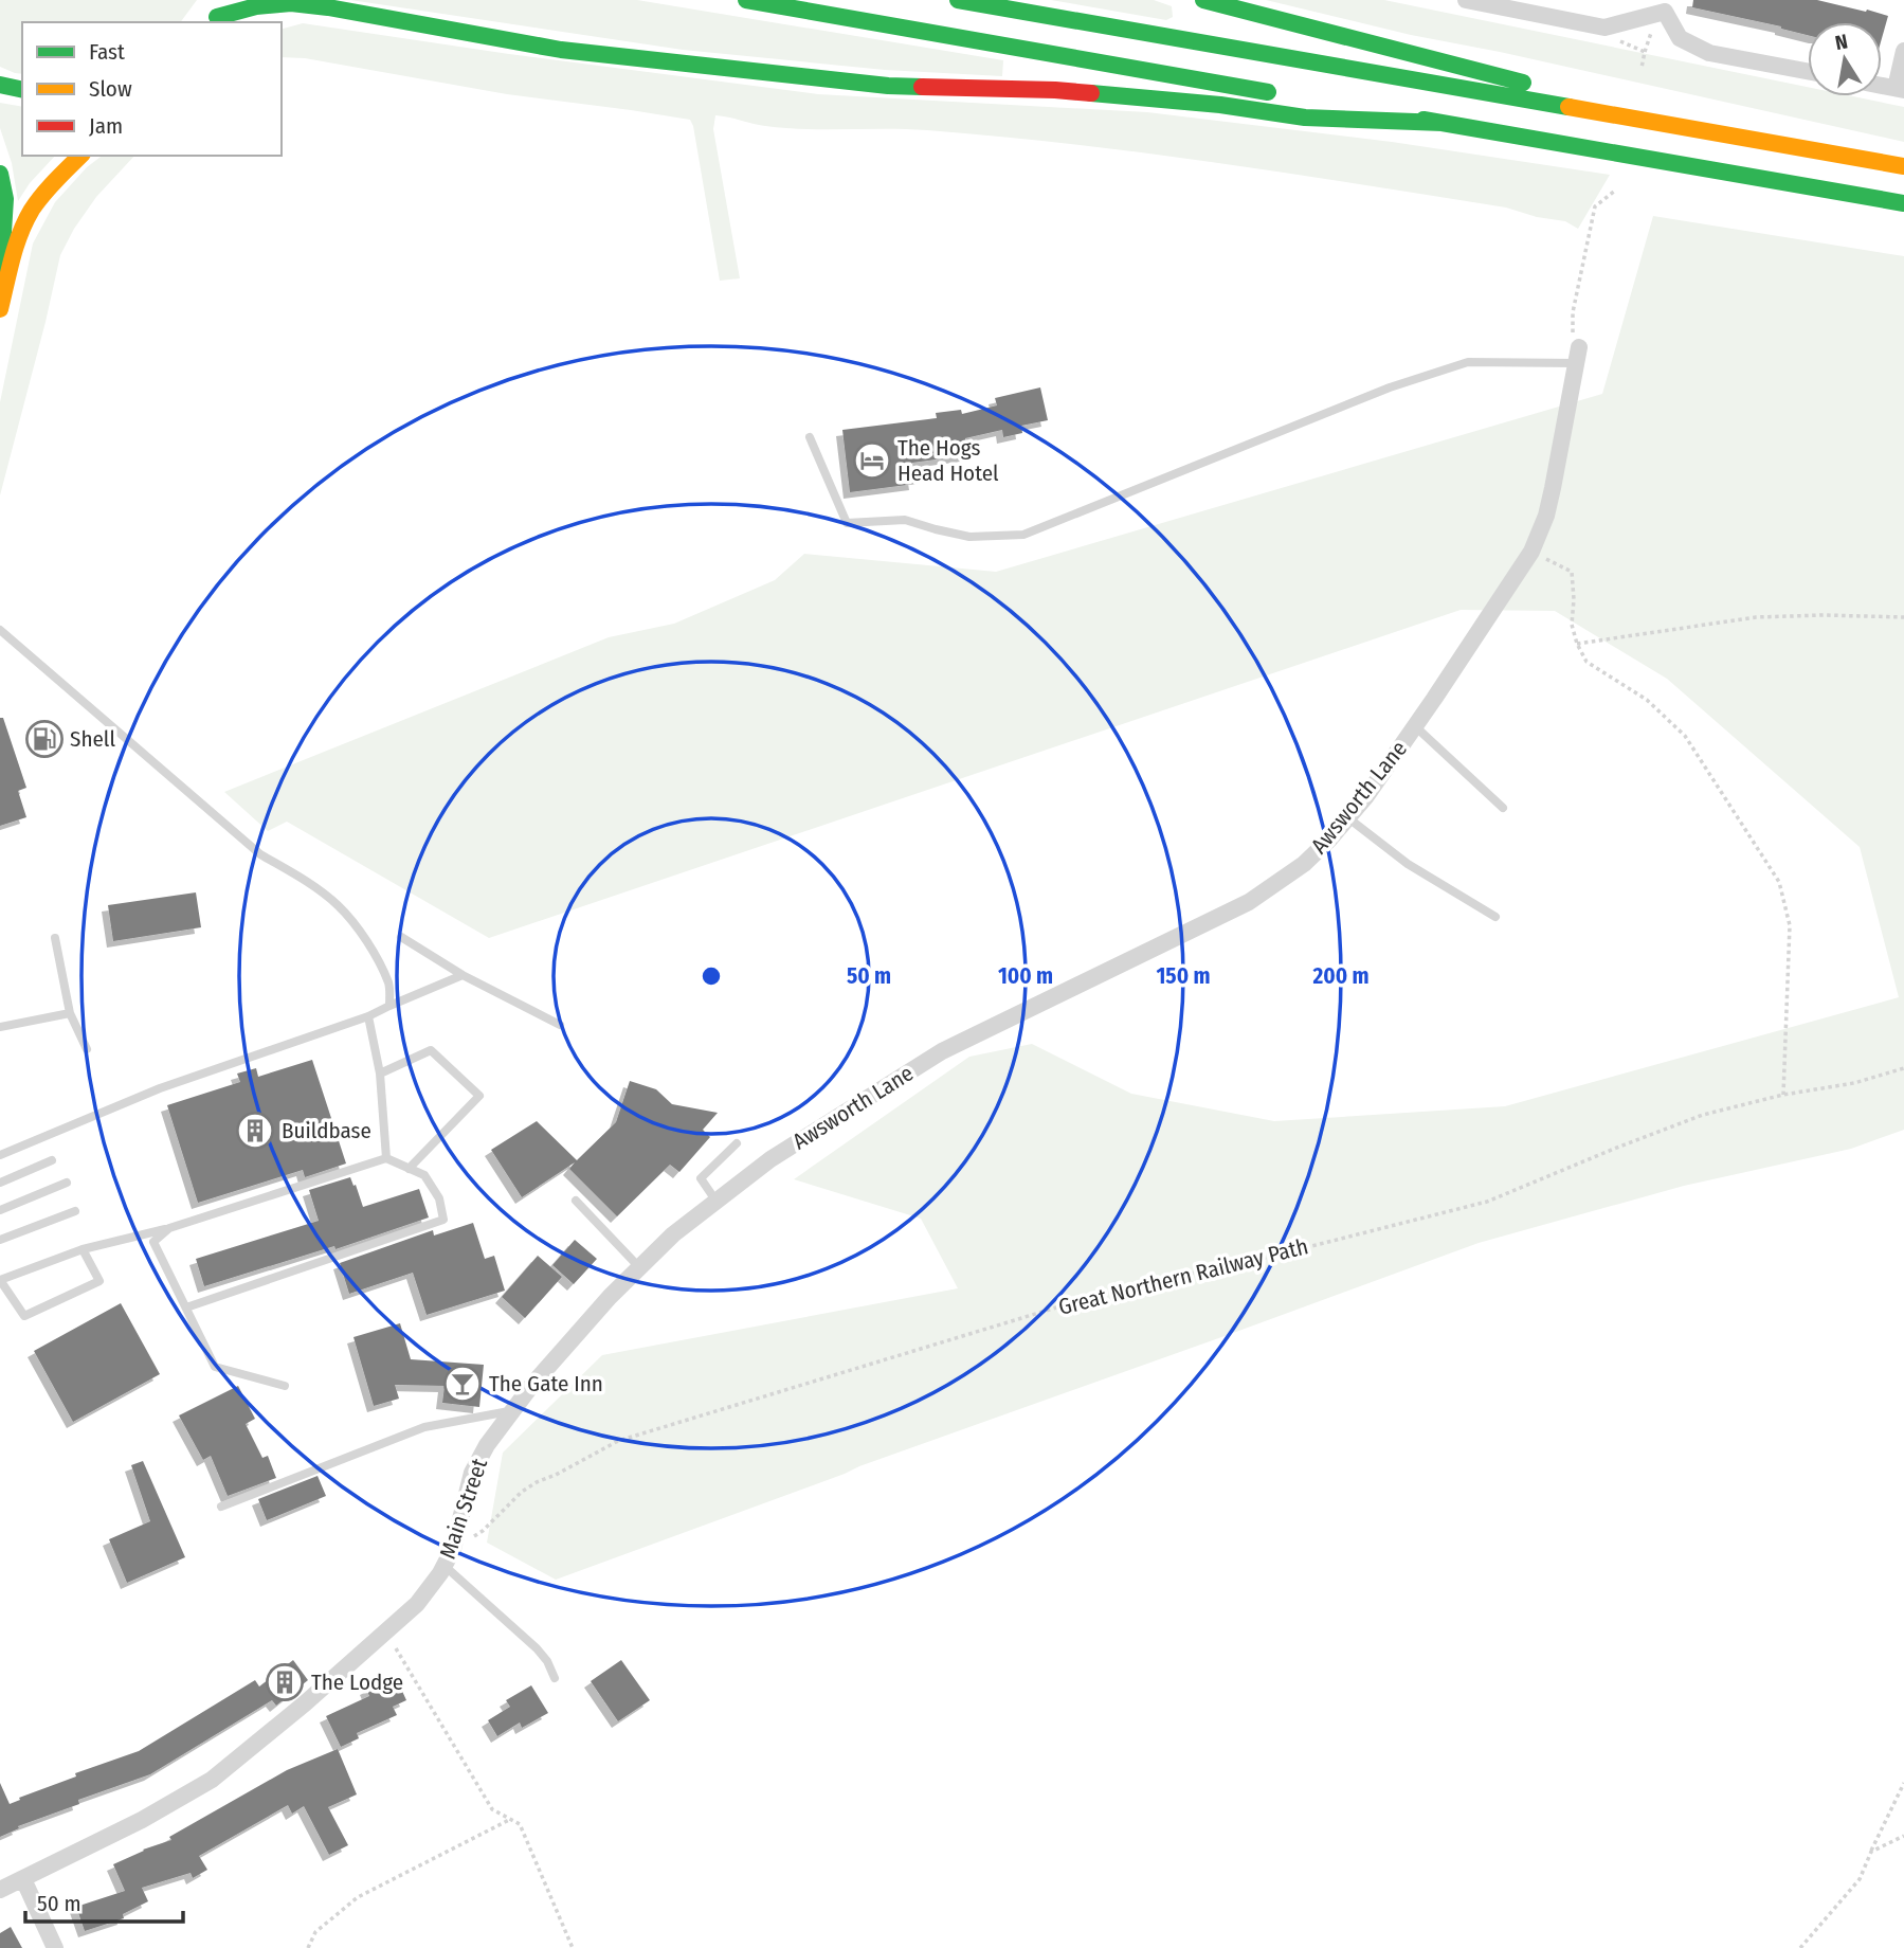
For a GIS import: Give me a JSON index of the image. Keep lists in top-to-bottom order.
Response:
{
  "streets": {
    "street": ["Awsworth Lane", "Main Street"],
    "path": ["Great Northern Railway Path"]
  },
  "crossings": [
    ["Awsworth Lane", "Main Street"]
  ],
  "places": {
    "hotel": ["The Hogs Head Hotel"],
    "fuel station": ["Shell"],
    "building": ["Buildbase", "The Lodge"],
    "bar": ["The Gate Inn"]
  },
  "legend": ["Fast", "Slow", "Jam"],
  "scale_bar": "50 m",
  "north": "top",
  "rings": [
    "50 m",
    "100 m",
    "150 m",
    "200 m"
  ]
}
